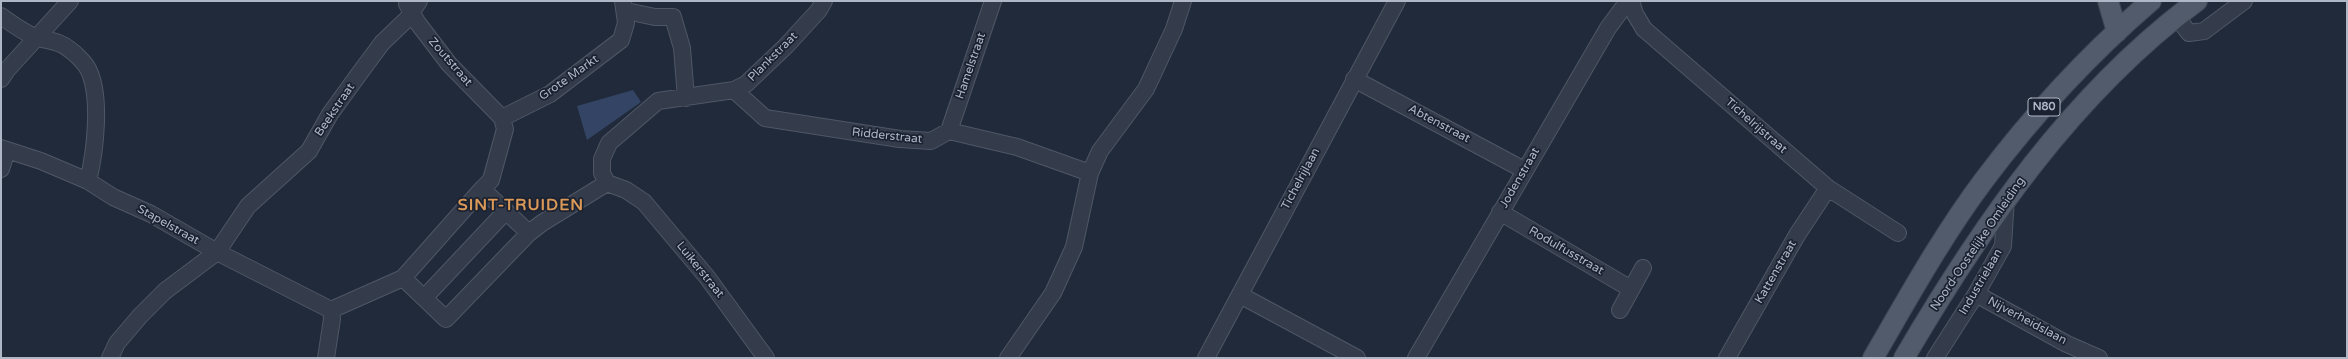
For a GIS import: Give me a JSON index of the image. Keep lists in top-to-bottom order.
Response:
{
  "streets": {
    "main road": ["N80", "Noord-Oostelijke Omleiding"],
    "street": [
      "Plankstraat",
      "Zoutstraat",
      "Hamelstraat",
      "Grote Markt",
      "Beekstraat",
      "Abtenstraat",
      "Tichelrijstraat",
      "Ridderstraat",
      "Jodenstraat",
      "Tichelrijlaan",
      "Stapelstraat",
      "Rodulfusstraat",
      "Luikerstraat",
      "Kattenstraat",
      "Industrielaan",
      "Nijverheidslaan"
    ]
  },
  "crossings": [
    ["Plankstraat", "Ridderstraat"],
    ["Plankstraat", "Luikerstraat"],
    ["Zoutstraat", "Grote Markt"],
    ["Zoutstraat", "Beekstraat"],
    ["Hamelstraat", "Ridderstraat"],
    ["Beekstraat", "Stapelstraat"],
    ["Abtenstraat", "Jodenstraat"],
    ["Abtenstraat", "Tichelrijlaan"],
    ["Tichelrijstraat", "Kattenstraat"],
    ["Jodenstraat", "Rodulfusstraat"],
    ["Noord-Oostelijke Omleiding", "Industrielaan"],
    ["Industrielaan", "Nijverheidslaan"]
  ],
  "districts": ["SINT-TRUIDEN"]
}
